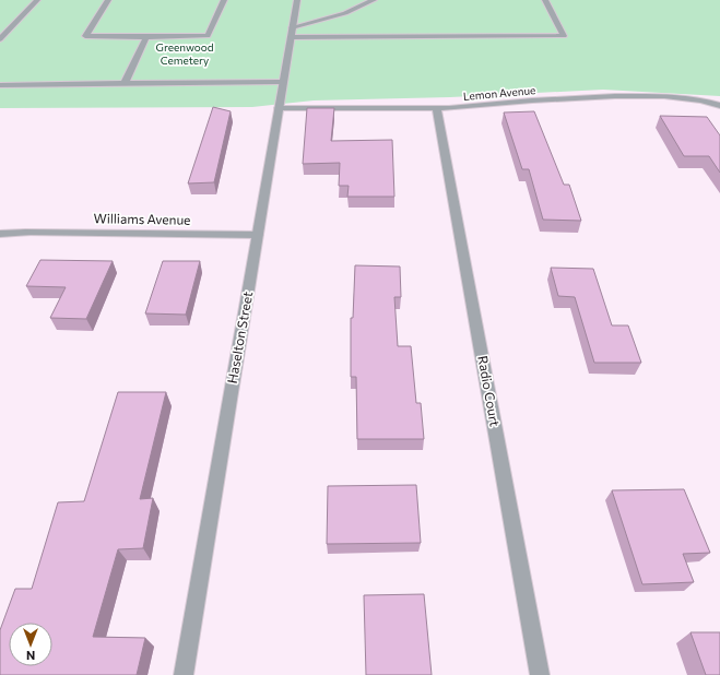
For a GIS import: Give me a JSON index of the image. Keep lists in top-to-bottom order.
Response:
{
  "streets": {
    "street": [
      "Lemon Avenue",
      "Williams Avenue",
      "Haselton Street",
      "Radio Court"
    ]
  },
  "crossings": [
    ["Lemon Avenue", "Haselton Street"],
    ["Lemon Avenue", "Radio Court"],
    ["Williams Avenue", "Haselton Street"]
  ],
  "parks": ["Greenwood Cemetery"],
  "north": "bottom"
}
